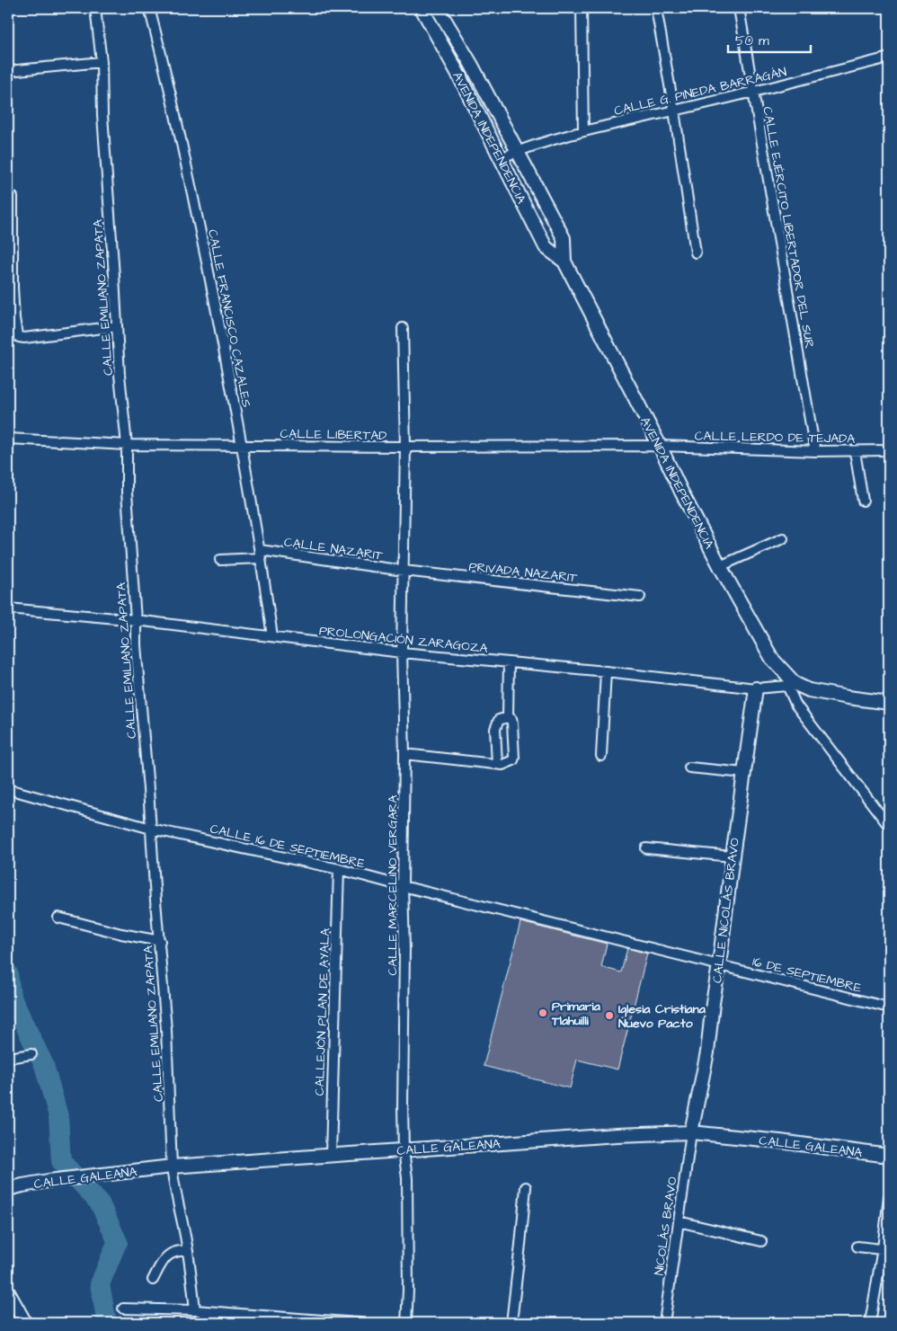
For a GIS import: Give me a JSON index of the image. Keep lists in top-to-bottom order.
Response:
{
  "streets": {
    "main road": ["AVENIDA INDEPENDENCIA", "CALLE NICOLÁS BRAVO", "CALLE GALEANA"],
    "street": [
      "CALLE G. PINEDA BARRAGÁN",
      "CALLE EJÉRCITO LIBERTADOR DEL SUR",
      "CALLE EMILIANO ZAPATA",
      "CALLE FRANCISCO CAZALES",
      "CALLE LIBERTAD",
      "CALLE LERDO DE TEJADA",
      "CALLE NAZARIT",
      "PRIVADA NAZARIT",
      "PROLONGACIÓN ZARAGOZA",
      "CALLE 16 DE SEPTIEMBRE",
      "CALLE MARCELINO VERGARA",
      "16 DE SEPTIEMBRE",
      "CALLEJÓN PLAN DE AYALA",
      "NICOLÁS BRAVO"
    ]
  },
  "crossings": [
    ["CALLE G. PINEDA BARRAGÁN", "AVENIDA INDEPENDENCIA"],
    ["CALLE G. PINEDA BARRAGÁN", "CALLE EJÉRCITO LIBERTADOR DEL SUR"],
    ["AVENIDA INDEPENDENCIA", "CALLE LIBERTAD"],
    ["AVENIDA INDEPENDENCIA", "CALLE LERDO DE TEJADA"],
    ["AVENIDA INDEPENDENCIA", "PROLONGACIÓN ZARAGOZA"],
    ["CALLE EJÉRCITO LIBERTADOR DEL SUR", "CALLE LERDO DE TEJADA"],
    ["CALLE EMILIANO ZAPATA", "CALLE LIBERTAD"],
    ["CALLE EMILIANO ZAPATA", "PROLONGACIÓN ZARAGOZA"],
    ["CALLE EMILIANO ZAPATA", "CALLE 16 DE SEPTIEMBRE"],
    ["CALLE EMILIANO ZAPATA", "CALLE GALEANA"],
    ["CALLE FRANCISCO CAZALES", "CALLE LIBERTAD"],
    ["CALLE FRANCISCO CAZALES", "CALLE NAZARIT"],
    ["CALLE FRANCISCO CAZALES", "PROLONGACIÓN ZARAGOZA"],
    ["CALLE LIBERTAD", "CALLE LERDO DE TEJADA"],
    ["CALLE LIBERTAD", "CALLE MARCELINO VERGARA"],
    ["CALLE NAZARIT", "PRIVADA NAZARIT"],
    ["CALLE NAZARIT", "CALLE MARCELINO VERGARA"],
    ["PRIVADA NAZARIT", "CALLE MARCELINO VERGARA"],
    ["PROLONGACIÓN ZARAGOZA", "CALLE MARCELINO VERGARA"],
    ["PROLONGACIÓN ZARAGOZA", "CALLE NICOLÁS BRAVO"],
    ["CALLE 16 DE SEPTIEMBRE", "CALLE MARCELINO VERGARA"],
    ["CALLE 16 DE SEPTIEMBRE", "CALLE NICOLÁS BRAVO"],
    ["CALLE 16 DE SEPTIEMBRE", "16 DE SEPTIEMBRE"],
    ["CALLE 16 DE SEPTIEMBRE", "CALLEJÓN PLAN DE AYALA"],
    ["CALLE MARCELINO VERGARA", "CALLE GALEANA"],
    ["CALLE NICOLÁS BRAVO", "16 DE SEPTIEMBRE"],
    ["CALLE NICOLÁS BRAVO", "CALLE GALEANA"],
    ["CALLE NICOLÁS BRAVO", "NICOLÁS BRAVO"],
    ["CALLEJÓN PLAN DE AYALA", "CALLE GALEANA"],
    ["CALLE GALEANA", "NICOLÁS BRAVO"]
  ],
  "places": ["Primaria Tlahuilli", "Iglesia Cristiana Nuevo Pacto"],
  "scale_bar": "50 m"
}
